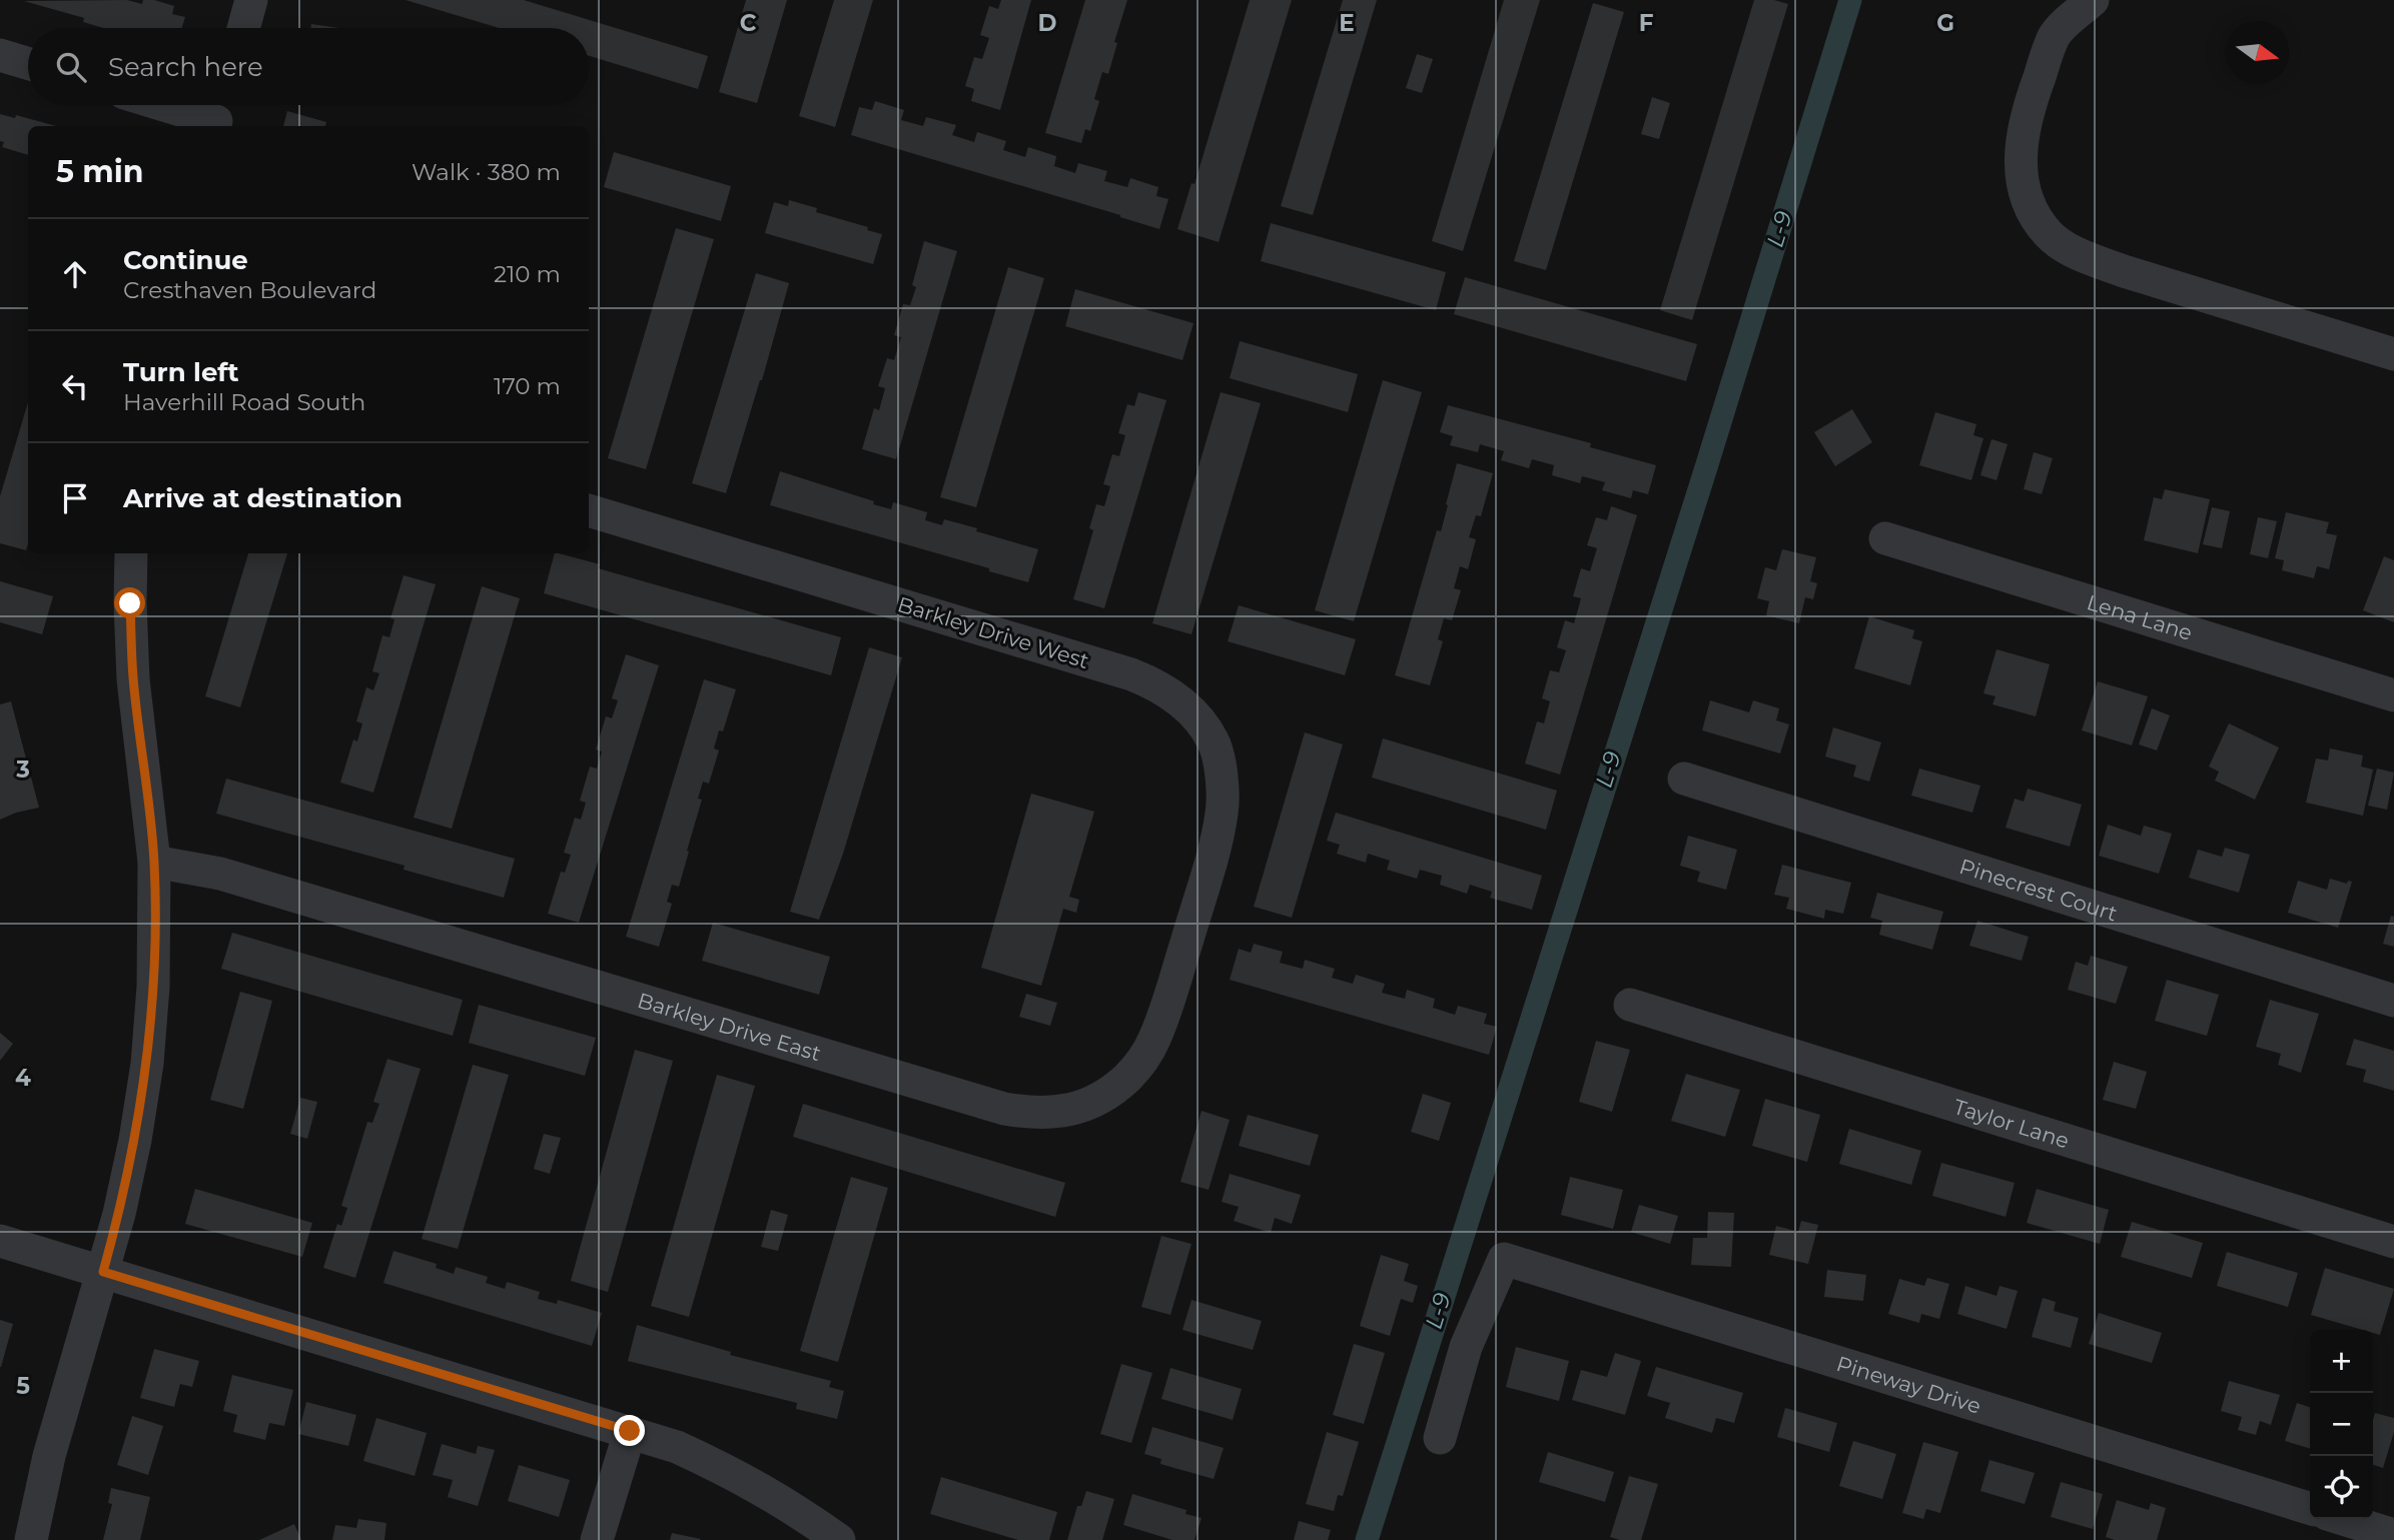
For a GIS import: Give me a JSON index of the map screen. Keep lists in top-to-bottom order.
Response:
{
  "streets": {
    "street": [
      "Lena Lane",
      "Barkley Drive West",
      "Pinecrest Court",
      "Barkley Drive East",
      "Taylor Lane",
      "Pineway Drive"
    ]
  },
  "crossings": [
    ["Barkley Drive West", "Barkley Drive East"]
  ],
  "water": ["L-9"],
  "north": "right",
  "page": {
    "search": "Search here",
    "heading": ["5 min", "Walk · 380 m"],
    "list": [
      ["Continue", "Cresthaven Boulevard", "210 m"],
      ["Turn left", "Haverhill Road South", "170 m"],
      "Arrive at destination"
    ],
    "map_buttons": ["+", "−"]
  },
  "grid": {
    "columns": [
      "C",
      "D",
      "E",
      "F",
      "G"
    ],
    "rows": ["3", "4", "5"]
  }
}
